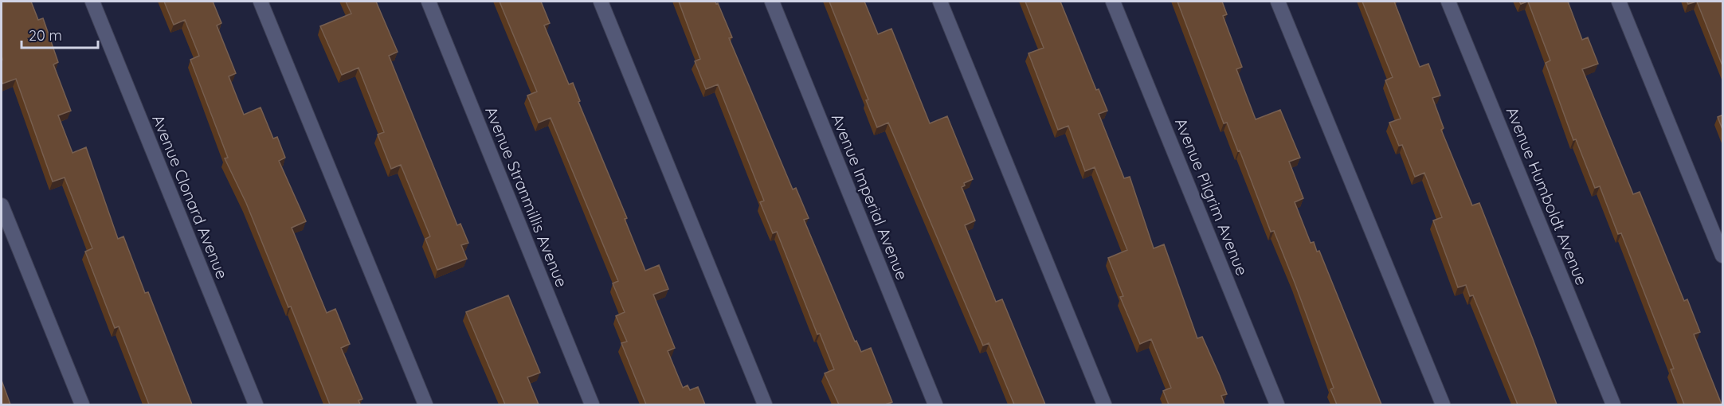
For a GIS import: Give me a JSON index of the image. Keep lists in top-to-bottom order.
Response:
{
  "streets": {
    "street": [
      "Avenue Humboldt Avenue",
      "Avenue Clonard Avenue",
      "Avenue Stranmillis Avenue",
      "Avenue Imperial Avenue",
      "Avenue Pilgrim Avenue"
    ]
  },
  "scale_bar": "20 m"
}
